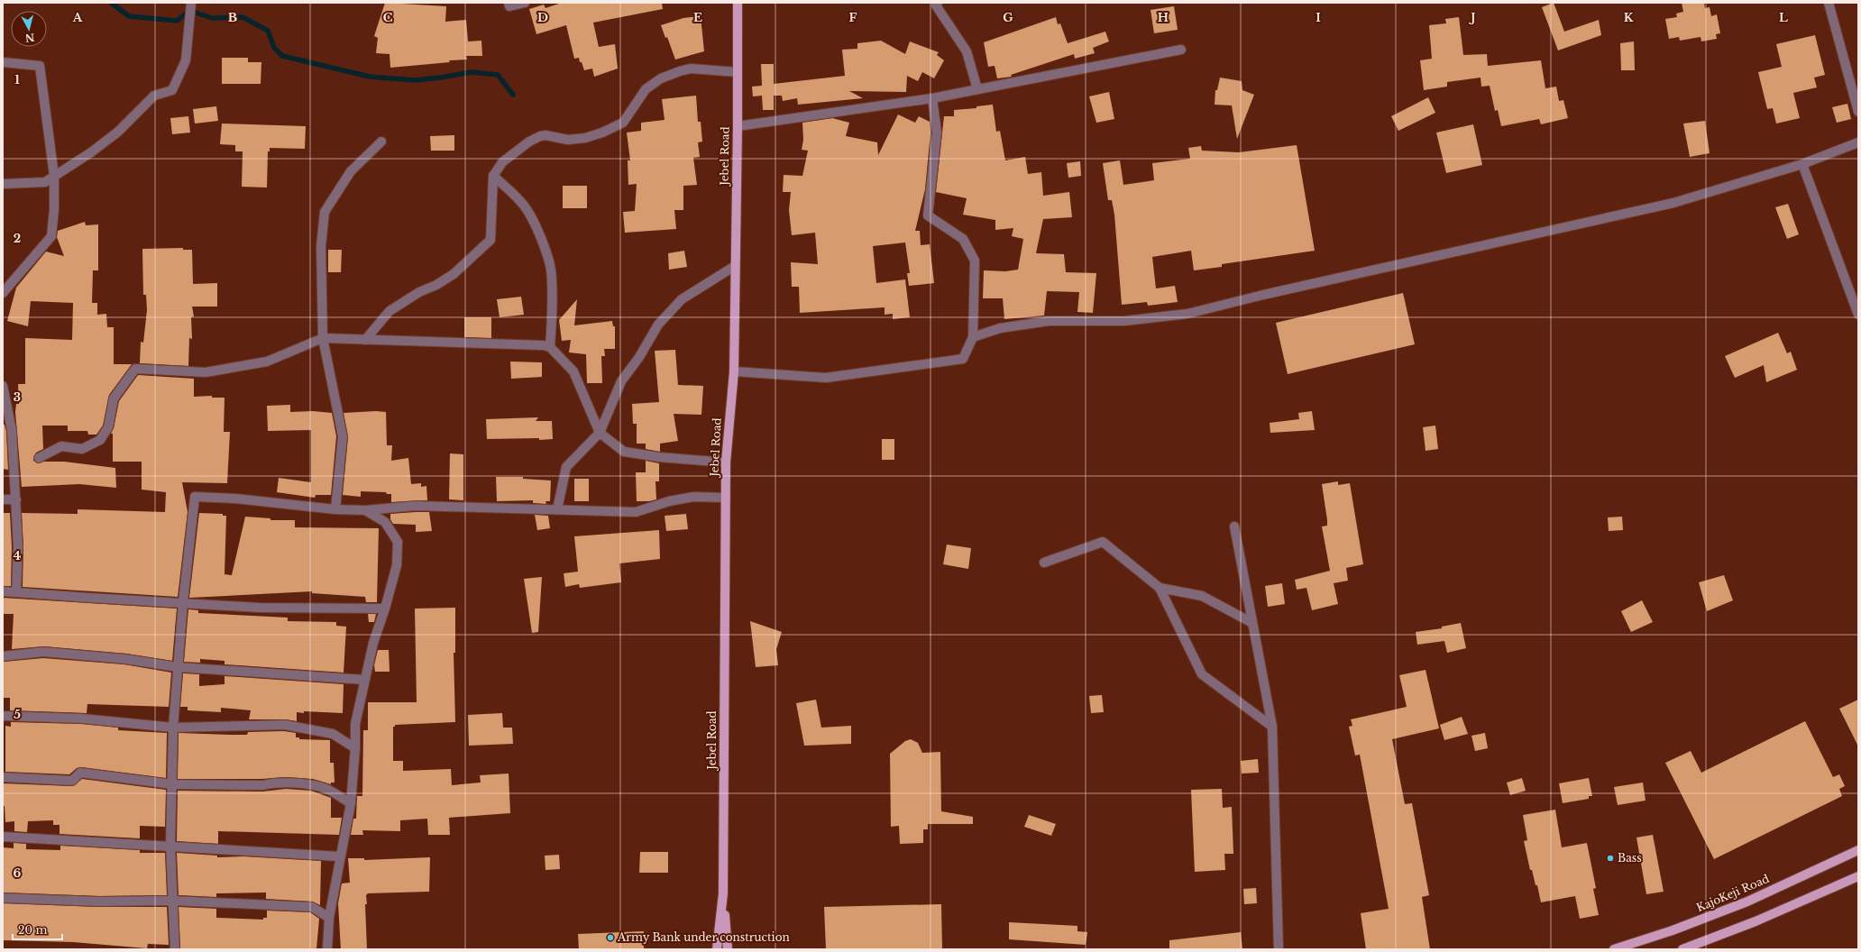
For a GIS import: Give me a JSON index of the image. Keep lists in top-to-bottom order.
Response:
{
  "streets": {
    "main road": ["Jebel Road", "KajoKeji Road"]
  },
  "places": ["Bass", "Army Bank under construction"],
  "scale_bar": "20 m",
  "north": "bottom",
  "grid": {
    "columns": [
      "A",
      "B",
      "C",
      "D",
      "E",
      "F",
      "G",
      "H",
      "I",
      "J",
      "K",
      "L"
    ],
    "rows": [
      "1",
      "2",
      "3",
      "4",
      "5",
      "6"
    ]
  }
}
